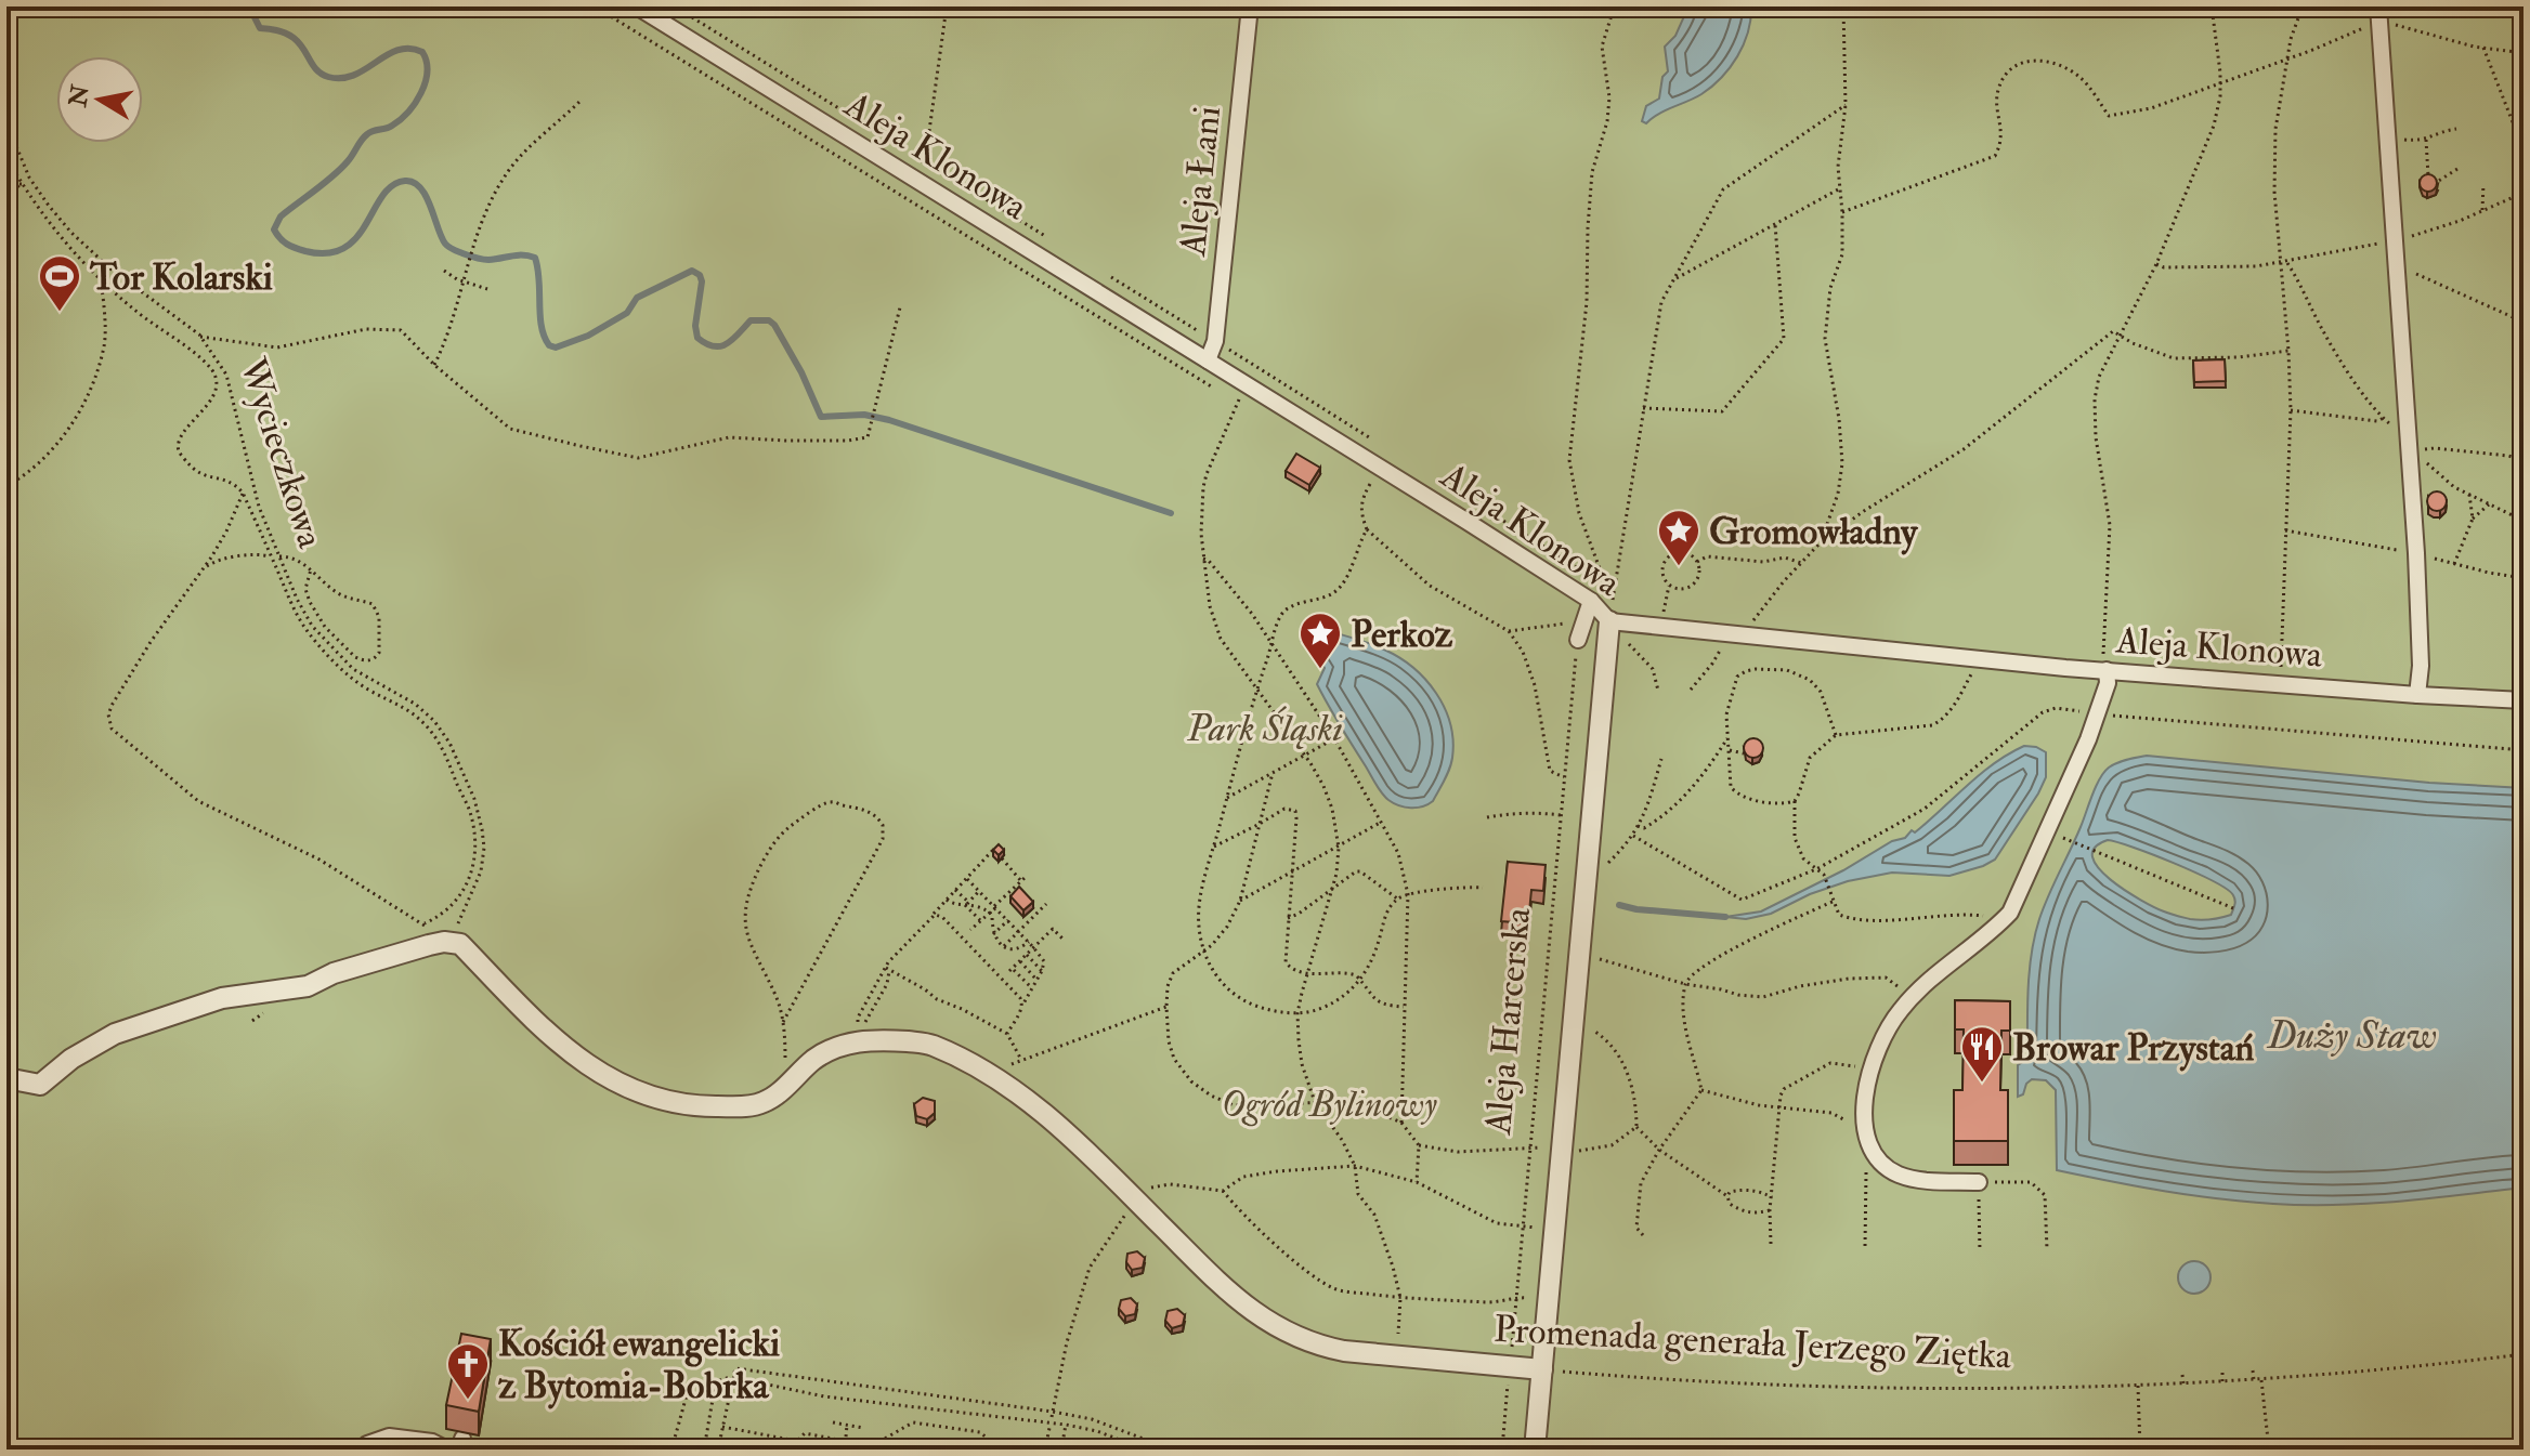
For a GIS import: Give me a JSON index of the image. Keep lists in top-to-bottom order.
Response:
{
  "streets": {
    "street": [
      "Aleja Klonowa",
      "Aleja Łani",
      "Aleja Harcerska",
      "Promenada generała Jerzego Ziętka"
    ],
    "path": ["Wycieczkowa"]
  },
  "crossings": [
    ["Aleja Klonowa", "Aleja Łani"],
    ["Aleja Klonowa", "Aleja Harcerska"],
    ["Aleja Harcerska", "Promenada generała Jerzego Ziętka"]
  ],
  "water": ["Duży Staw"],
  "parks": ["Park Śląski", "Ogród Bylinowy"],
  "places": {
    "sports": ["Tor Kolarski"],
    "place": ["Gromowładny", "Perkoz"],
    "restaurant": ["Browar Przystań"],
    "church": ["Kościół ewangelicki z Bytomia-Bobrka"]
  },
  "north": "left"
}
